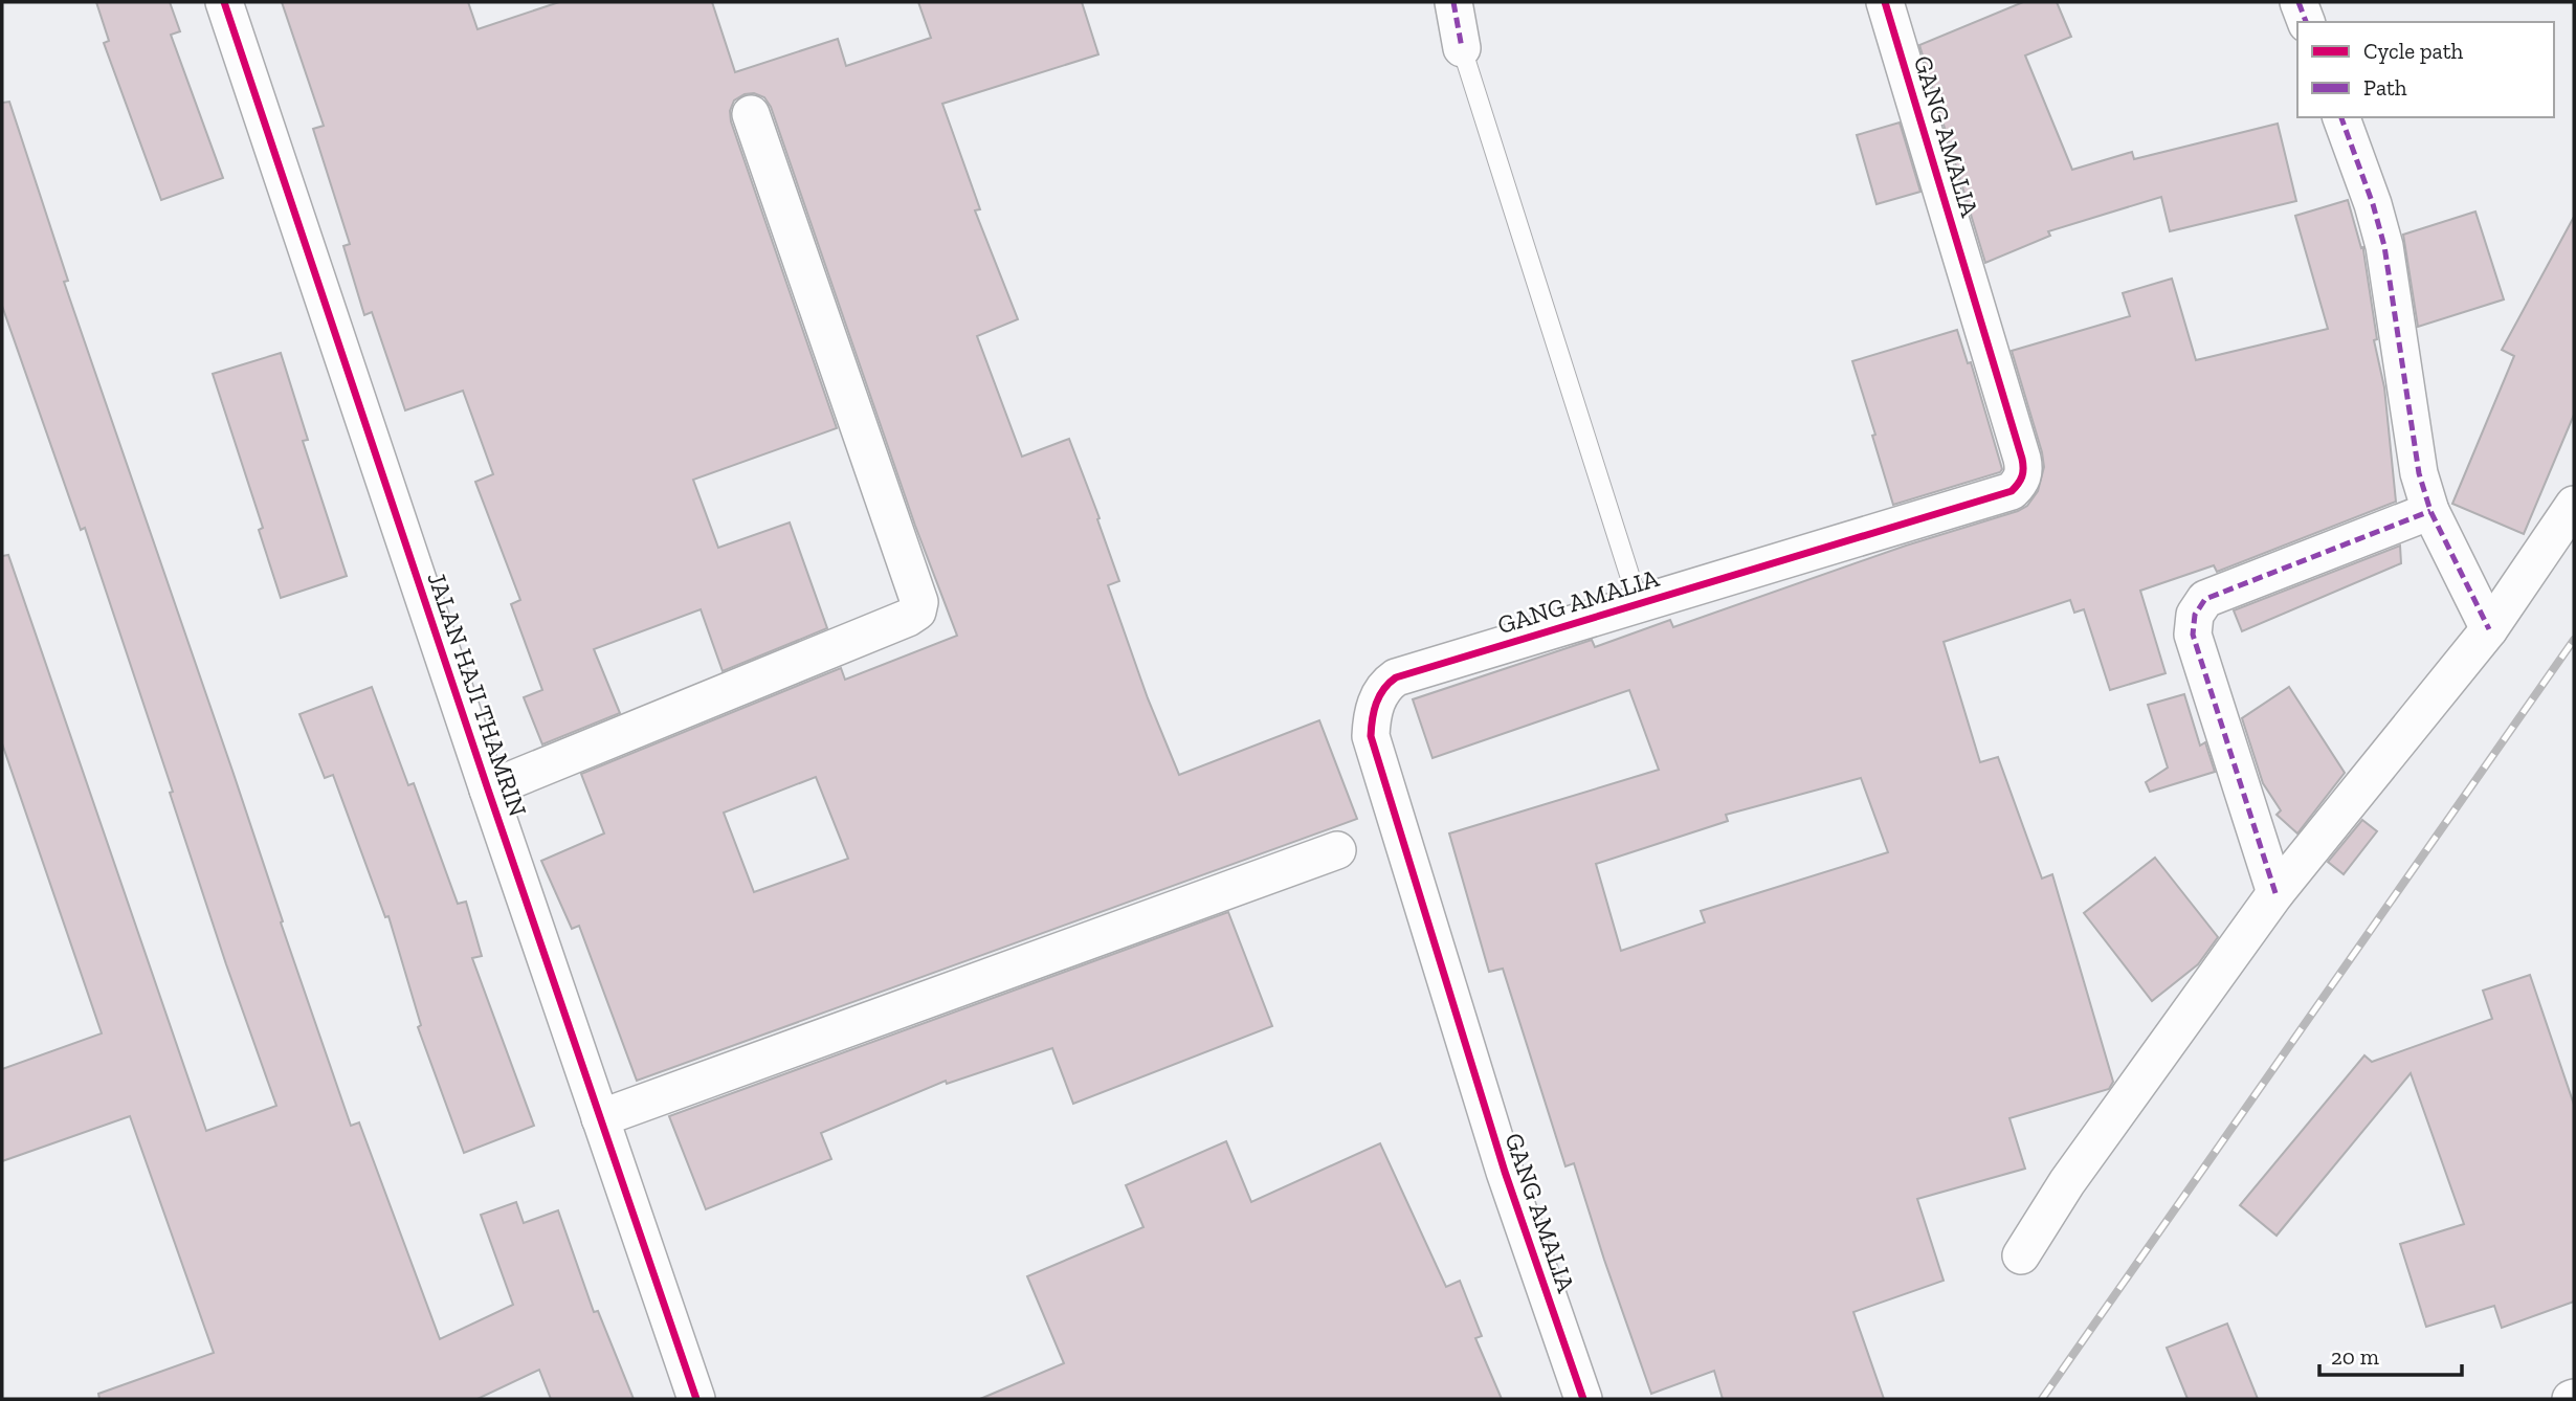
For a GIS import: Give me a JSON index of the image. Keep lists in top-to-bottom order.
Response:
{
  "streets": {
    "street": ["GANG AMALIA", "JALAN HAJI THAMRIN"]
  },
  "legend": ["Cycle path", "Path"],
  "scale_bar": "20 m"
}
